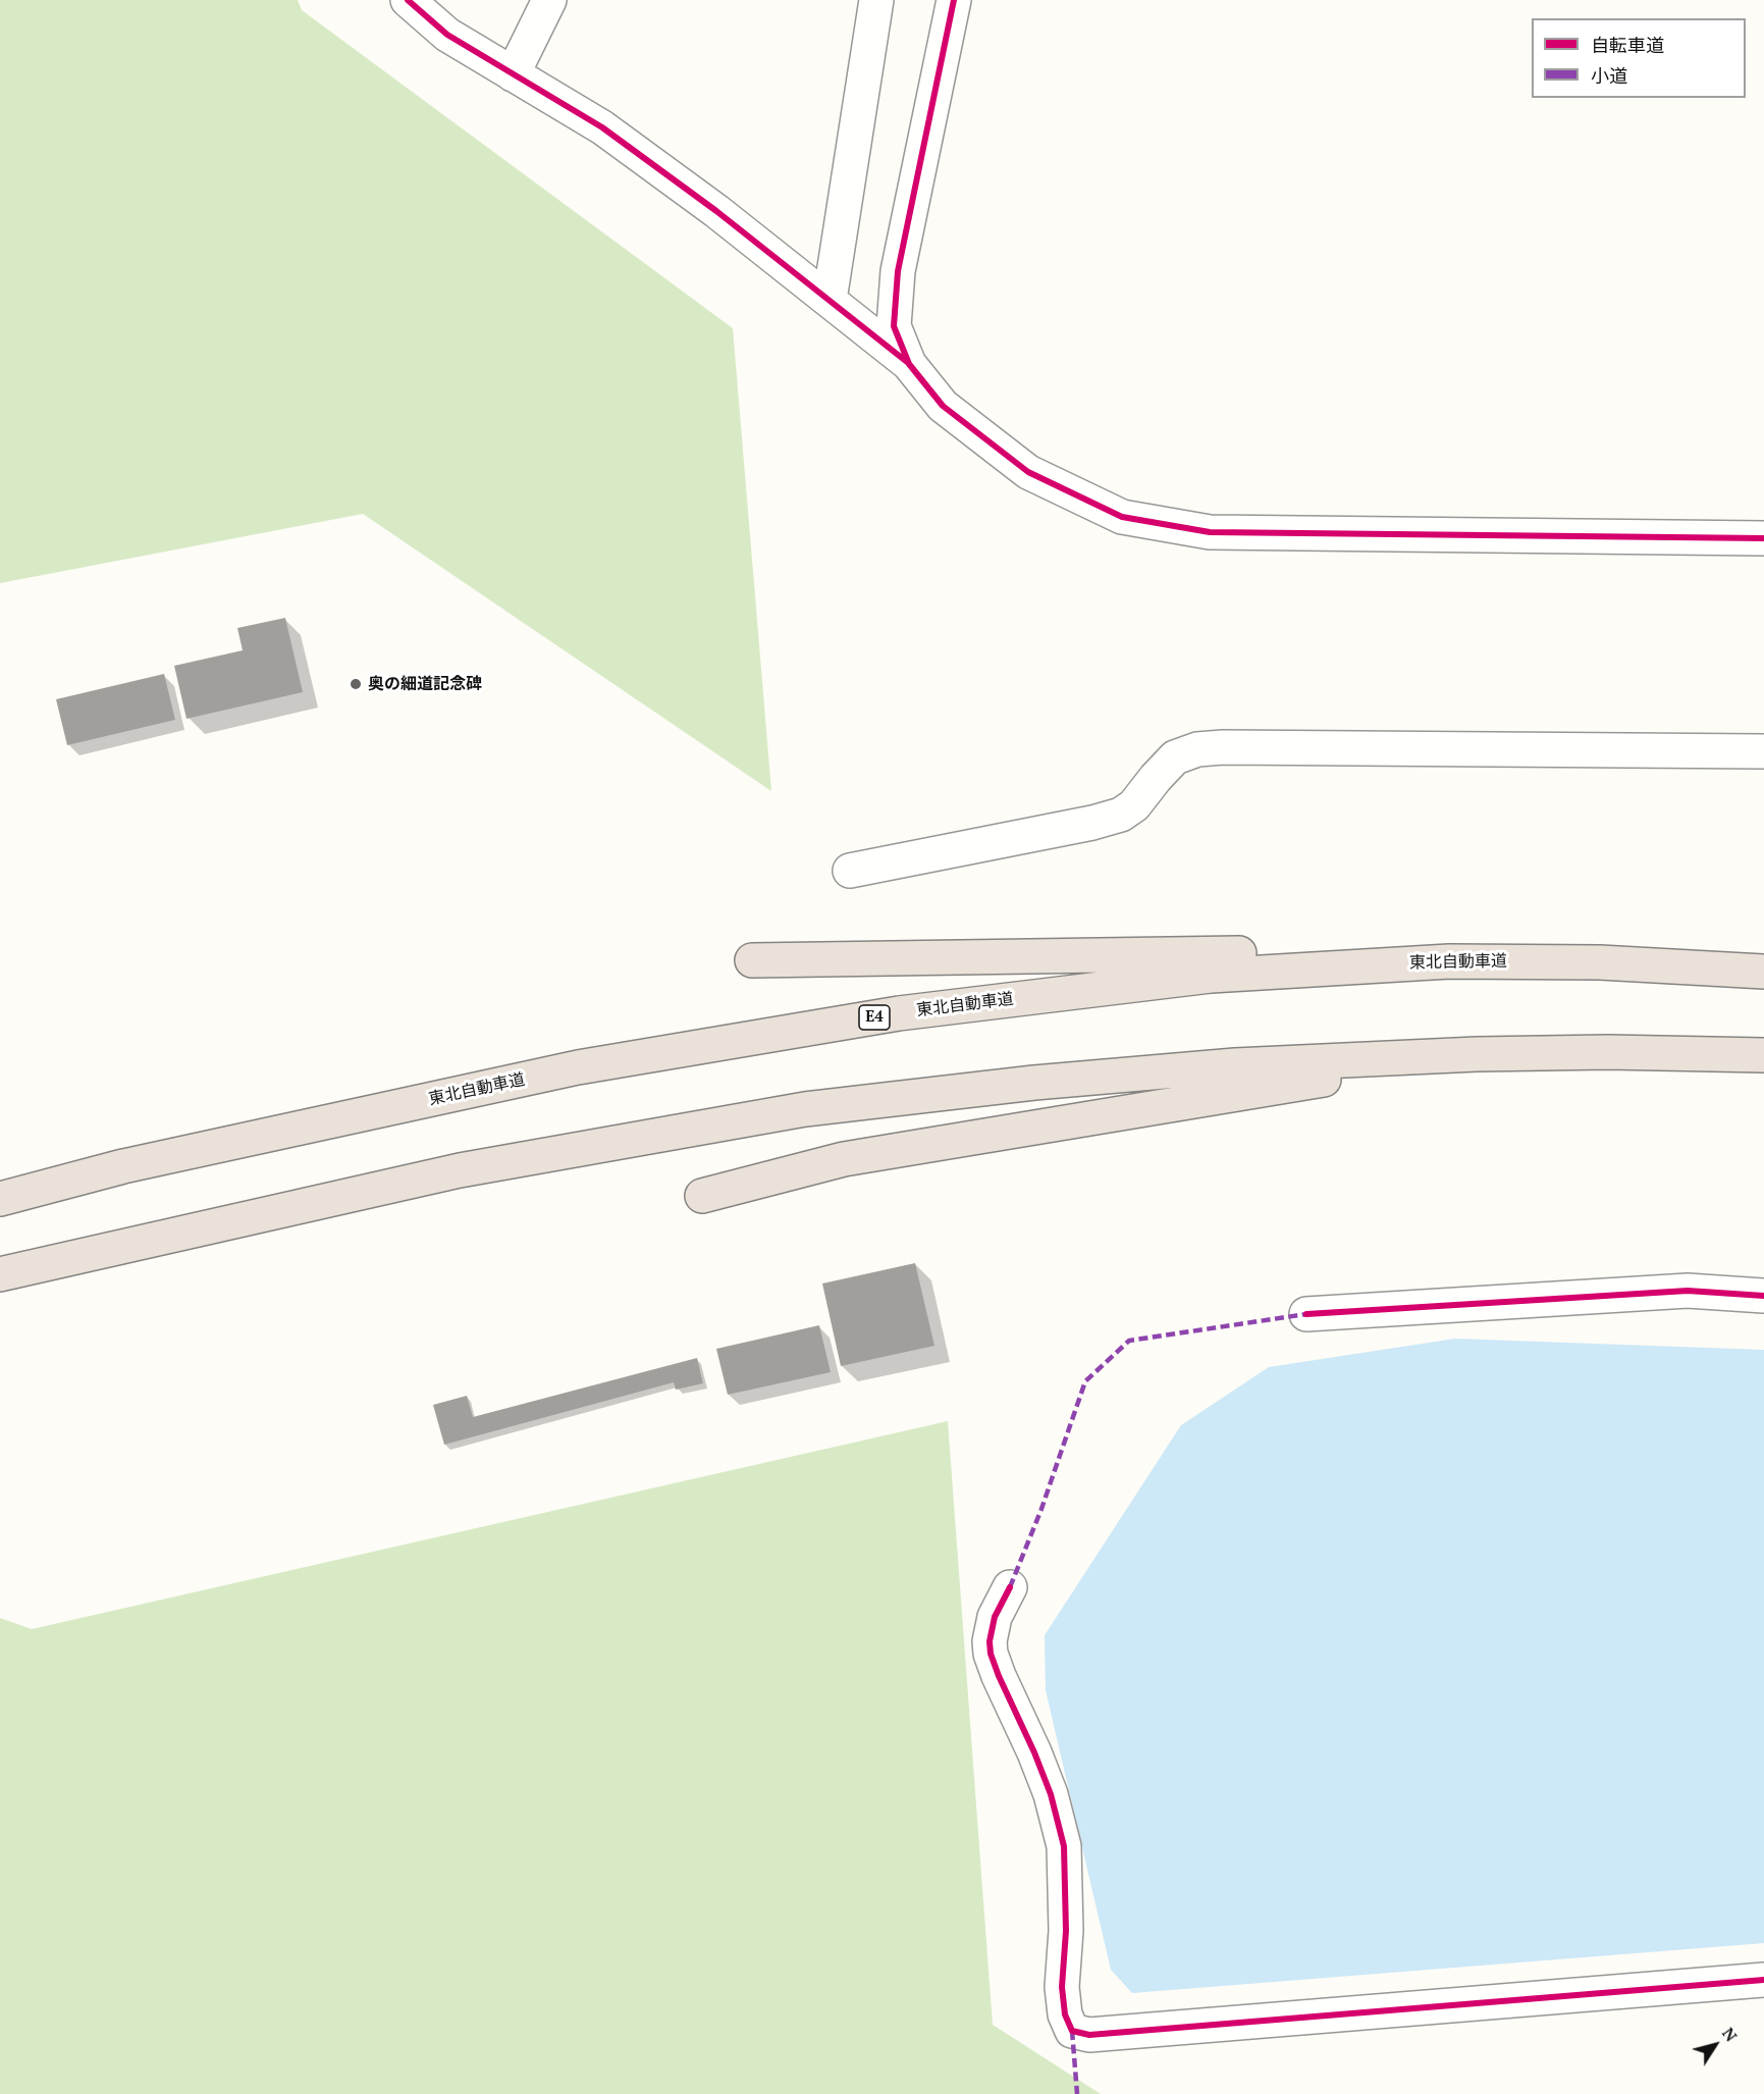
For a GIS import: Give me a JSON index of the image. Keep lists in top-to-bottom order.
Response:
{
  "streets": {
    "highway": ["東北自動車道", "E4"]
  },
  "places": ["奥の細道記念碑"],
  "legend": ["自転車道", "小道"],
  "north": "top right"
}
